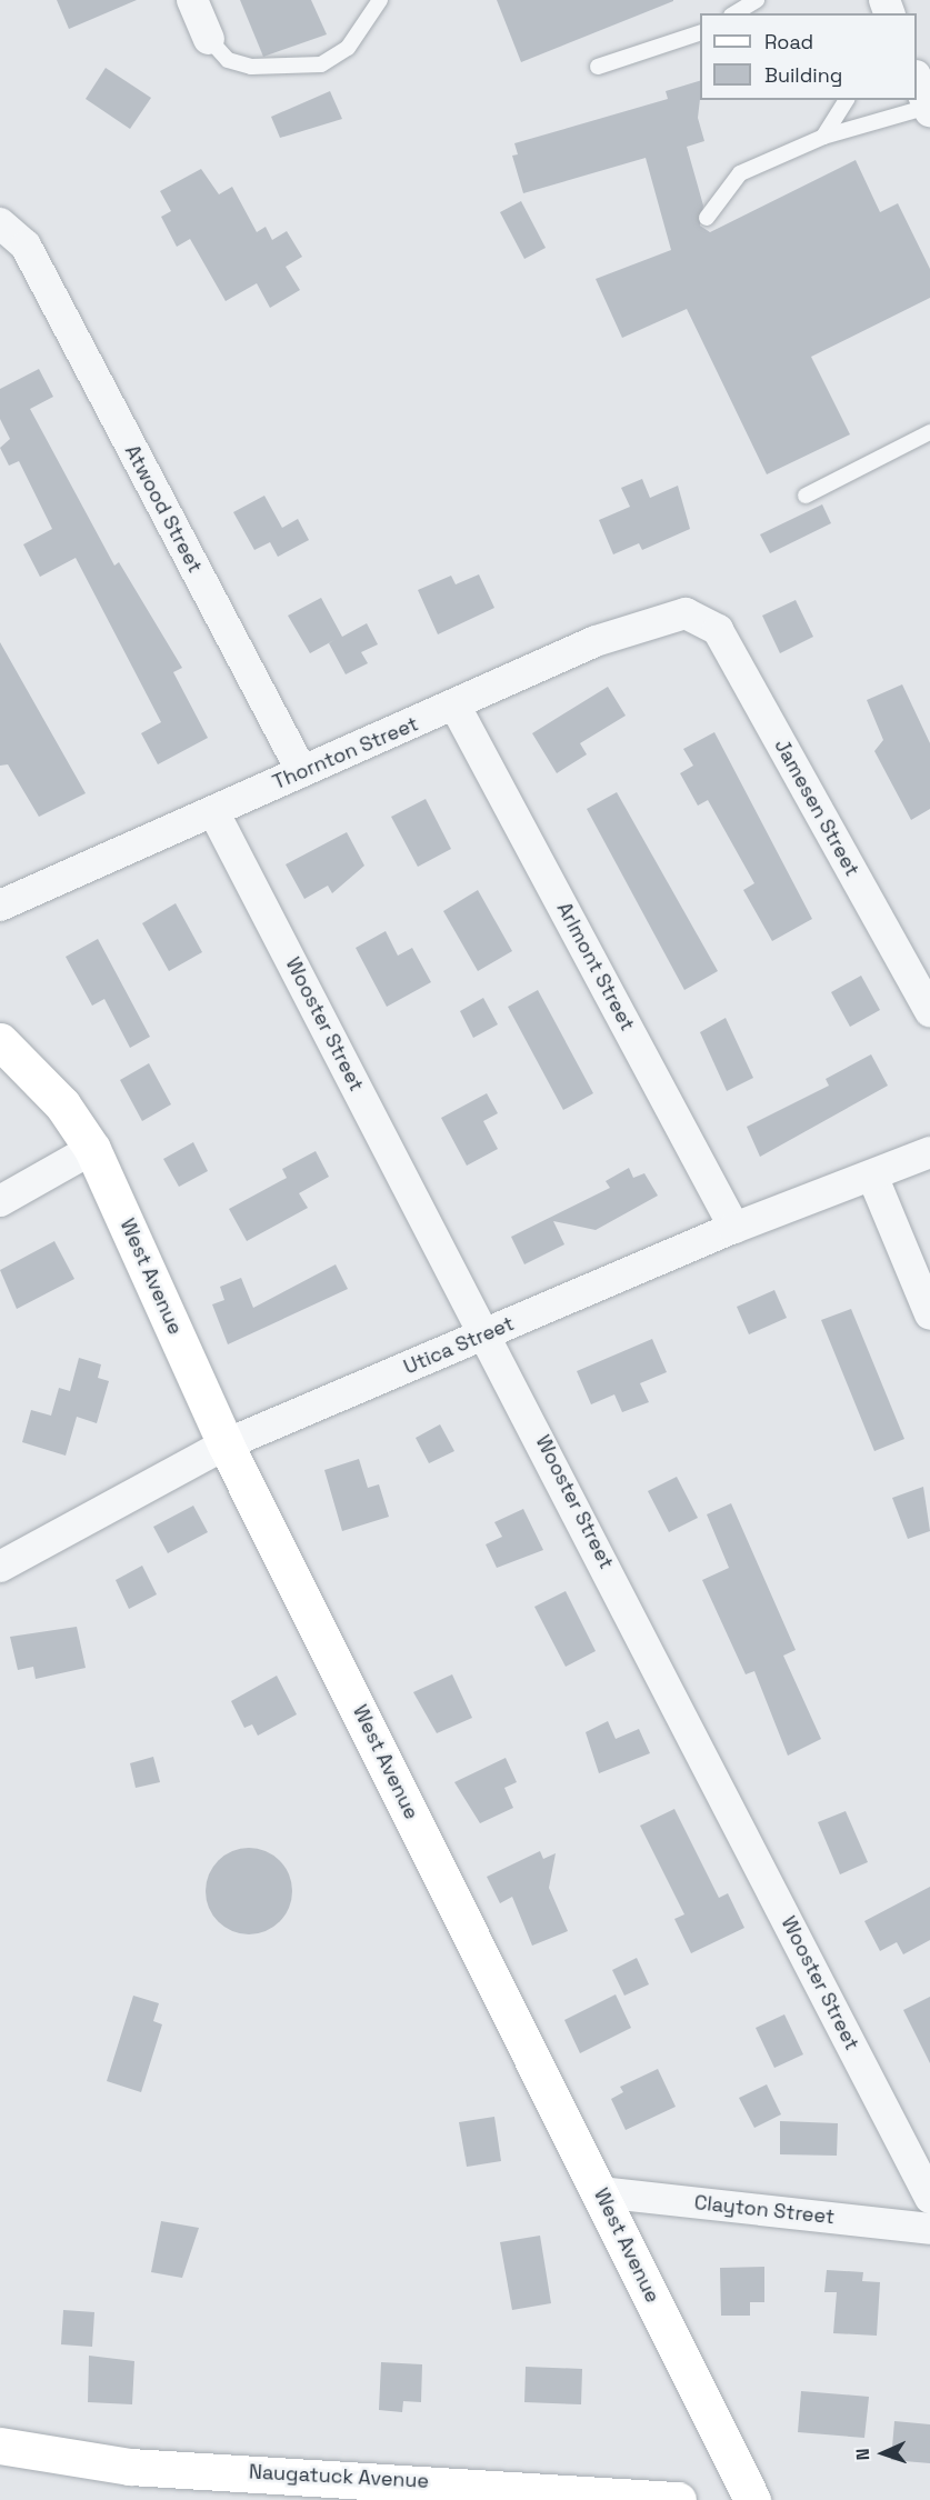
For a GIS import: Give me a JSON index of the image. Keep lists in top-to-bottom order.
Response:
{
  "streets": {
    "street": [
      "Atwood Street",
      "Thornton Street",
      "Jamesen Street",
      "Arlmont Street",
      "Wooster Street",
      "West Avenue",
      "Utica Street",
      "Clayton Street",
      "Naugatuck Avenue"
    ]
  },
  "crossings": [
    ["Atwood Street", "Thornton Street"],
    ["Thornton Street", "Jamesen Street"],
    ["Thornton Street", "Arlmont Street"],
    ["Thornton Street", "Wooster Street"],
    ["Arlmont Street", "Utica Street"],
    ["Wooster Street", "Utica Street"],
    ["West Avenue", "Utica Street"],
    ["West Avenue", "Clayton Street"]
  ],
  "legend": ["Road", "Building"],
  "north": "left"
}
